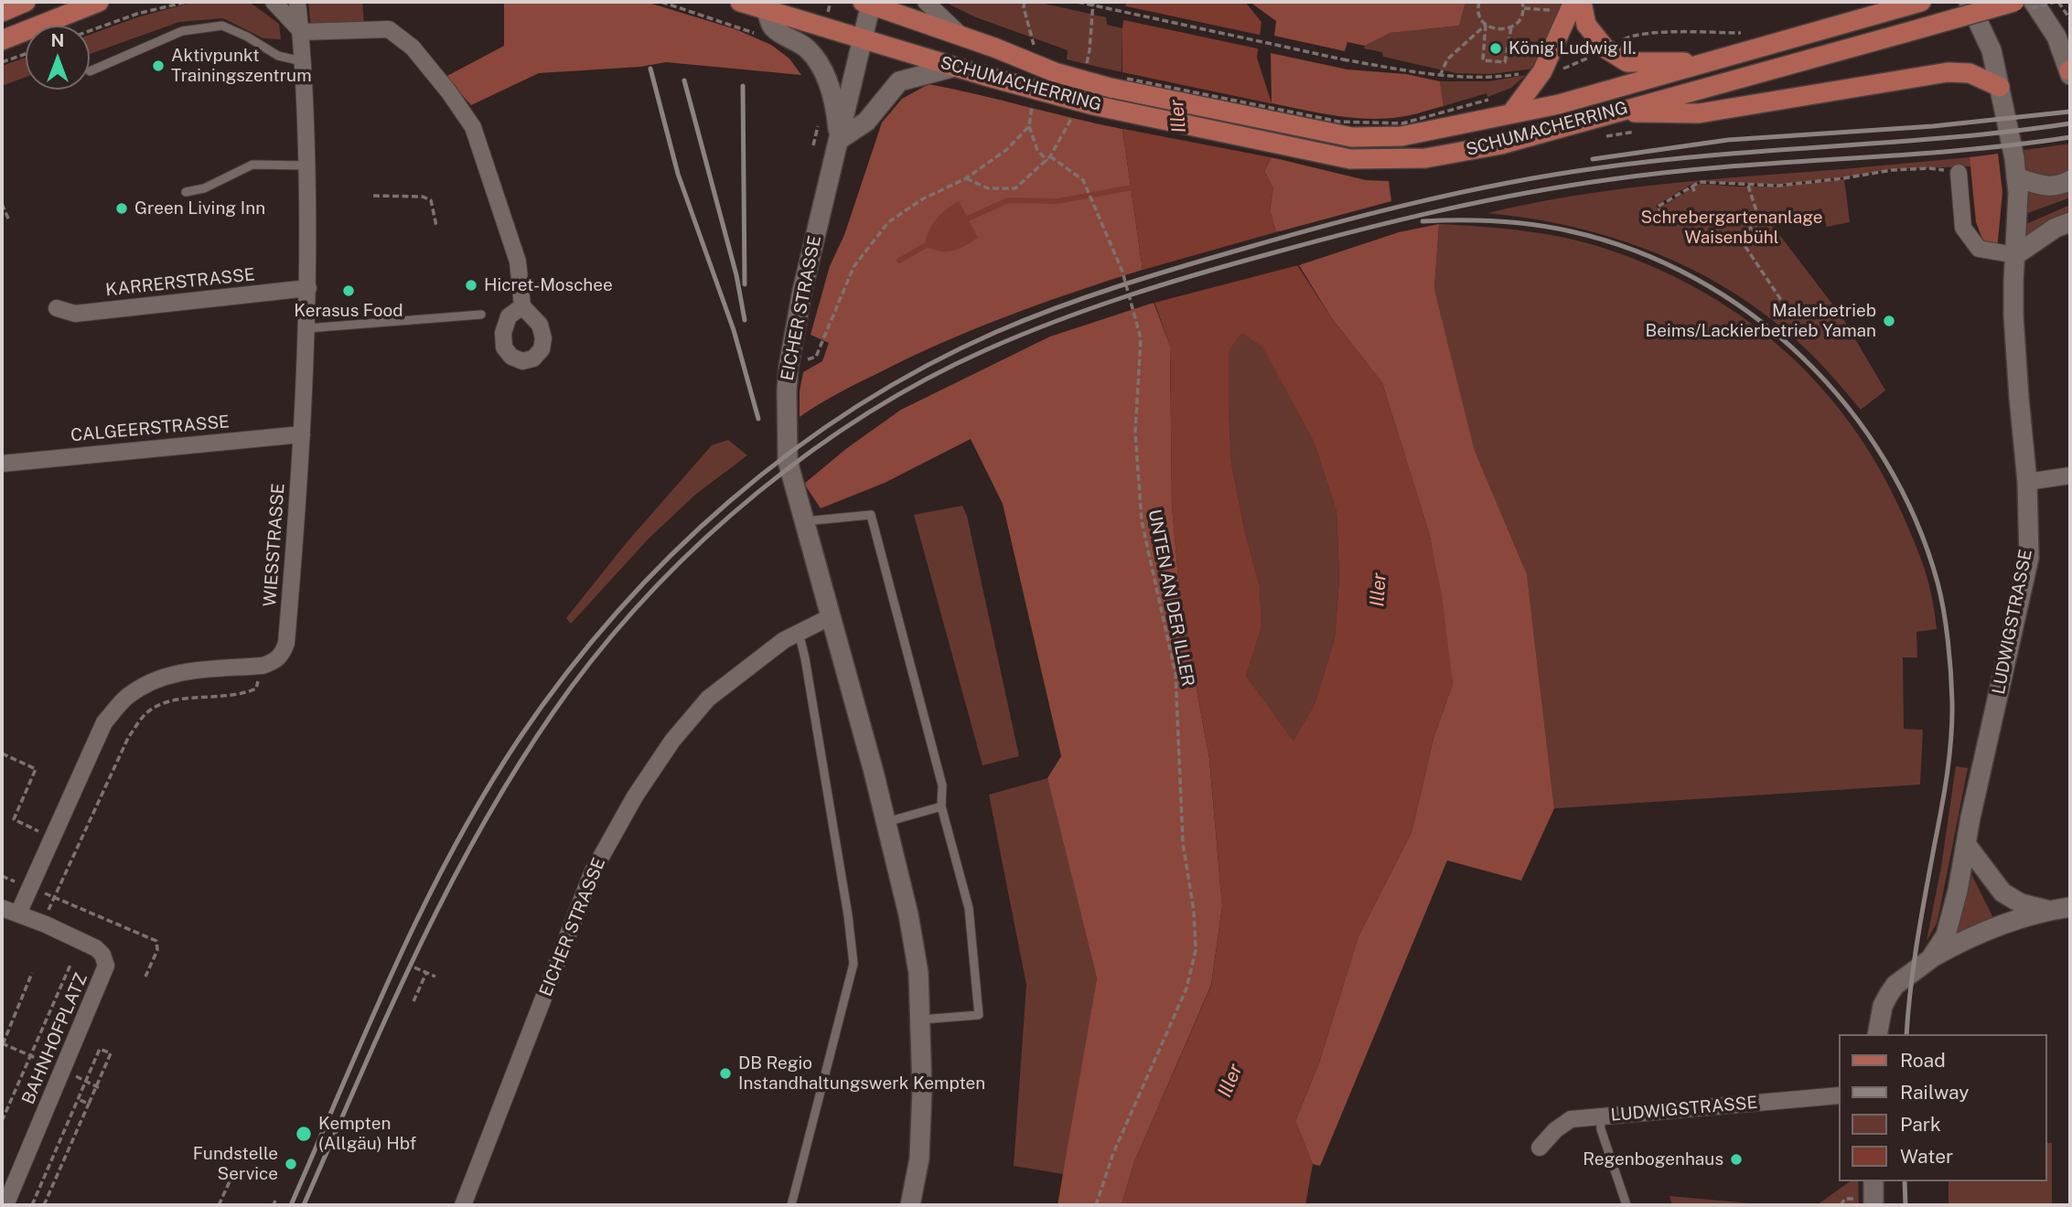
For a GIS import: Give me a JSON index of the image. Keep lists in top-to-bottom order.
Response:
{
  "streets": {
    "main road": ["SCHUMACHERRING"],
    "street": [
      "KARRERSTRASSE",
      "EICHER STRASSE",
      "CALGEERSTRASSE",
      "WIESSTRASSE",
      "LUDWIGSTRASSE",
      "BAHNHOFPLATZ"
    ],
    "path": ["UNTEN AN DER ILLER"]
  },
  "crossings": [
    ["SCHUMACHERRING", "EICHER STRASSE"],
    ["KARRERSTRASSE", "WIESSTRASSE"],
    ["CALGEERSTRASSE", "WIESSTRASSE"]
  ],
  "water": ["Iller"],
  "parks": ["Schrebergartenanlage Waisenbühl"],
  "places": [
    "König Ludwig II.",
    "Aktivpunkt Trainingszentrum",
    "Green Living Inn",
    "Hicret-Moschee",
    "Kerasus Food",
    "Malerbetrieb Beims/Lackierbetrieb Yaman",
    "DB Regio Instandhaltungswerk Kempten",
    "Kempten (Allgäu) Hbf",
    "Regenbogenhaus",
    "Fundstelle Service"
  ],
  "legend": [
    "Road",
    "Railway",
    "Park",
    "Water"
  ],
  "north": "top"
}
